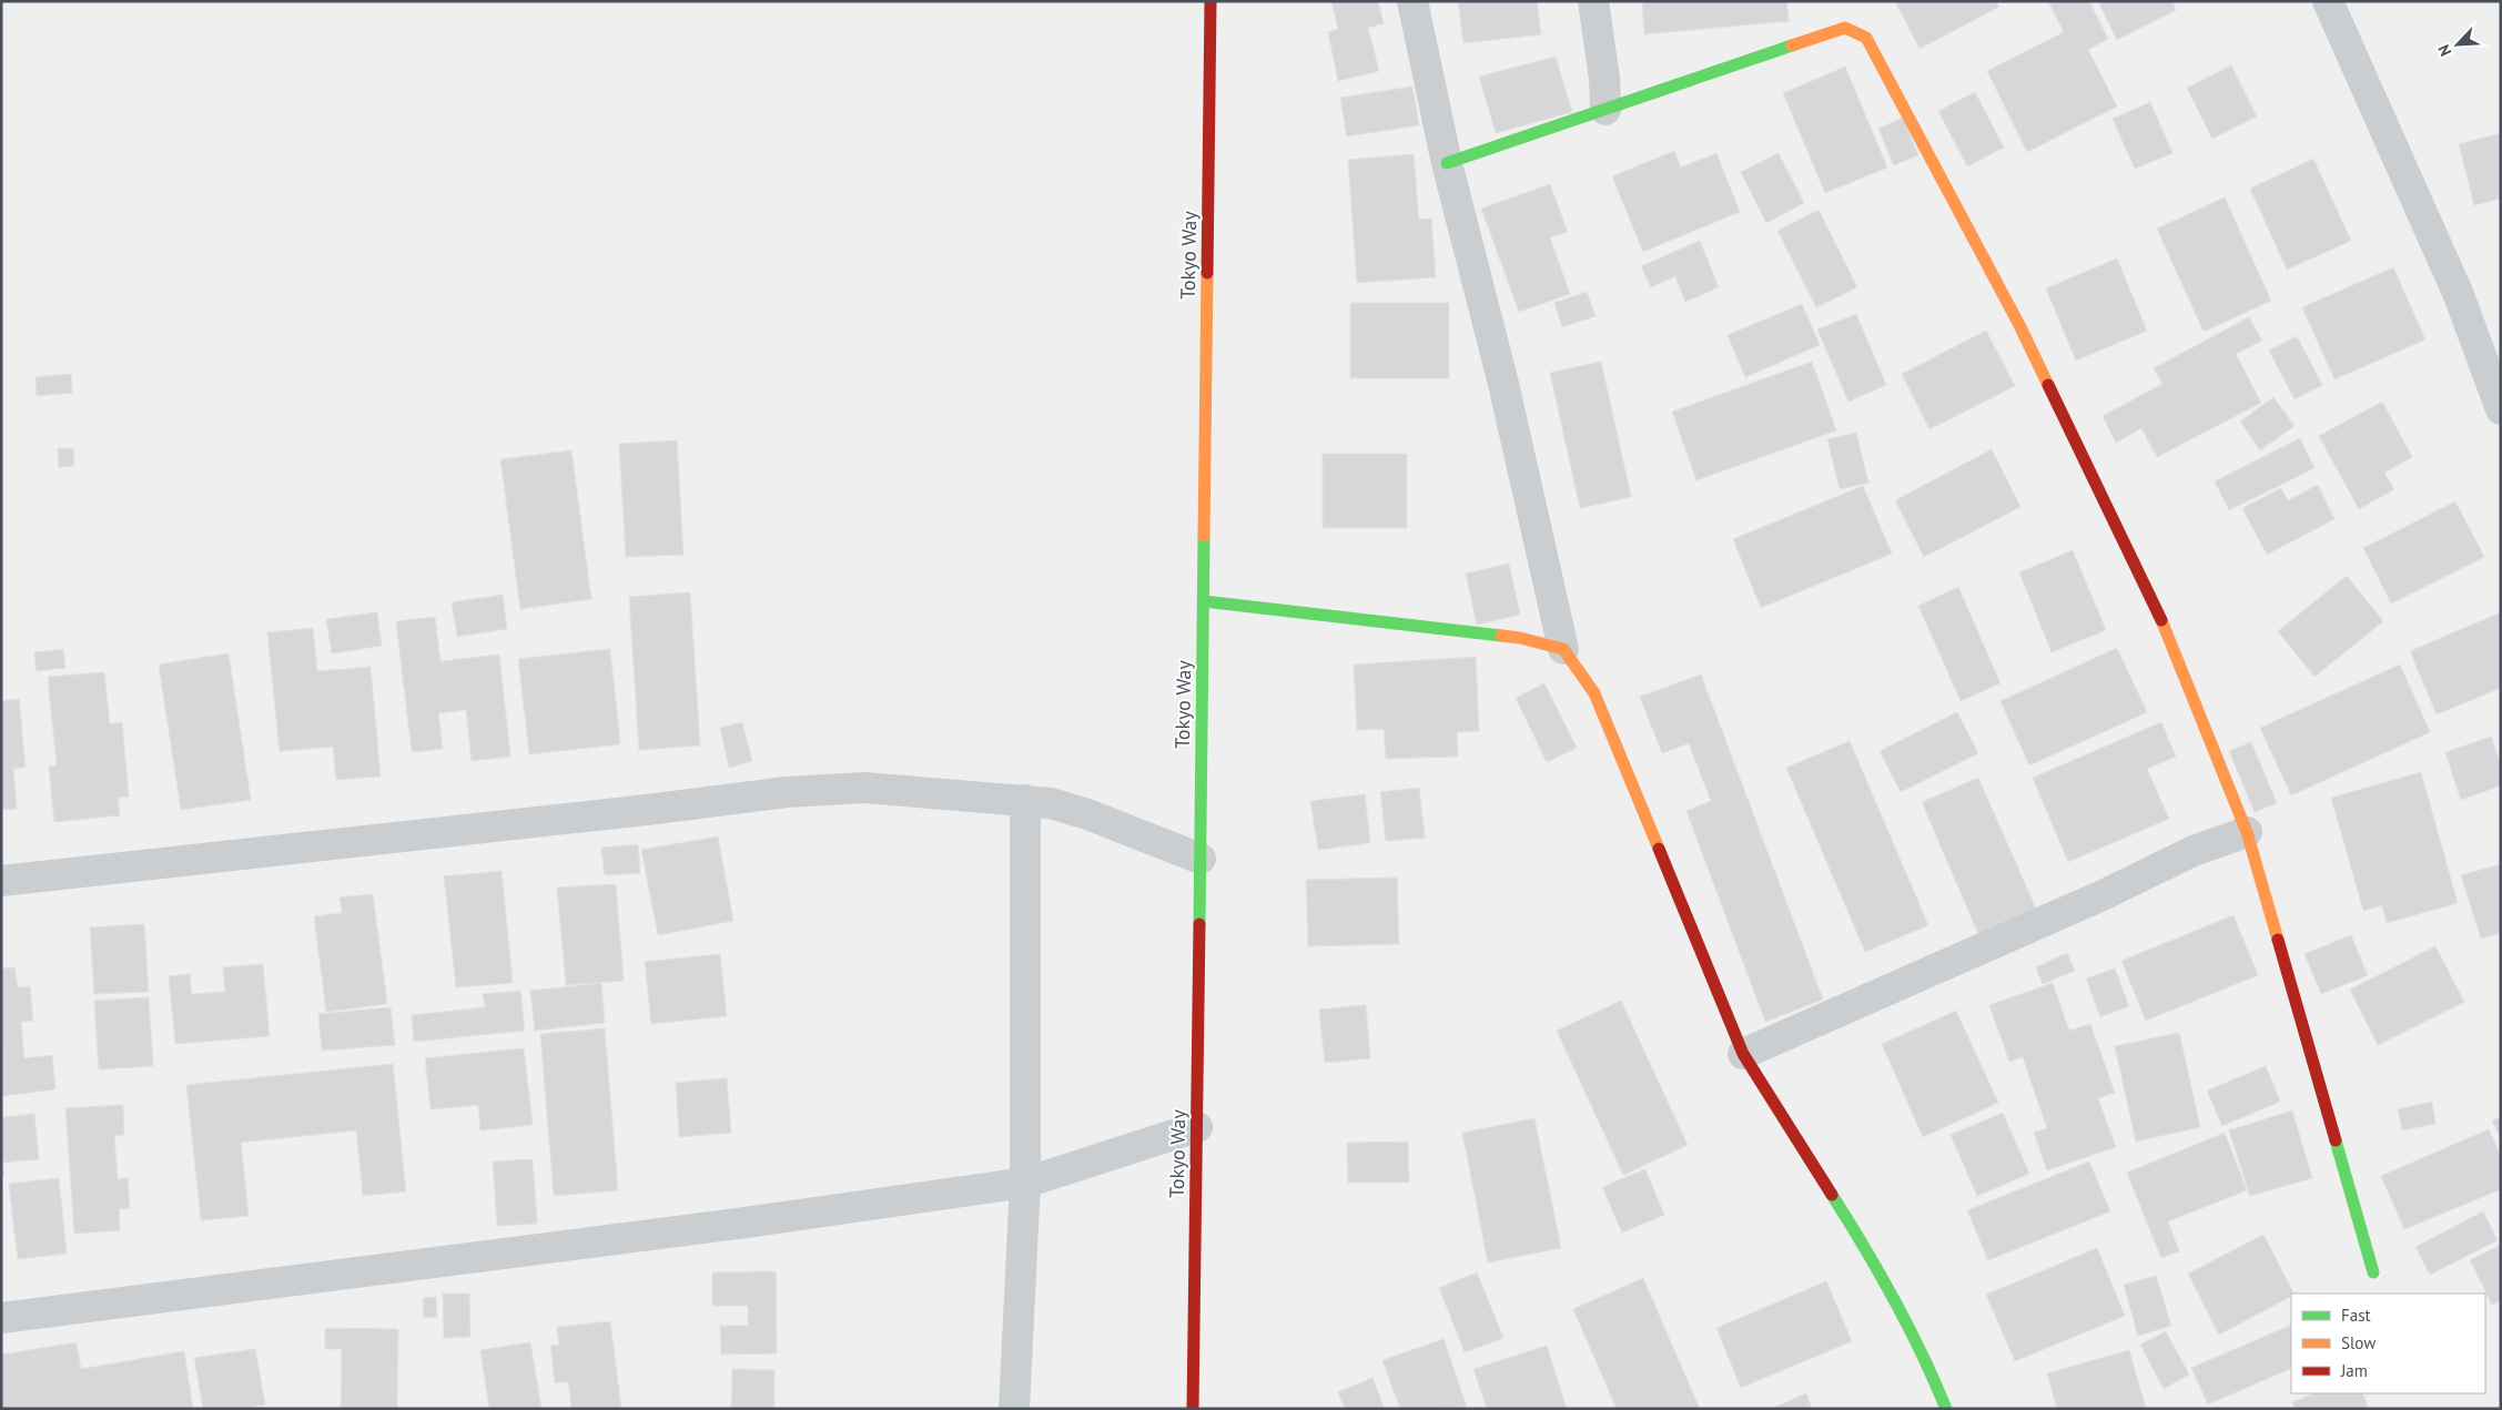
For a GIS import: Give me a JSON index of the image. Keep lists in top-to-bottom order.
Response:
{
  "streets": {
    "street": ["Tokyo Way"]
  },
  "legend": ["Fast", "Slow", "Jam"],
  "north": "bottom left"
}
